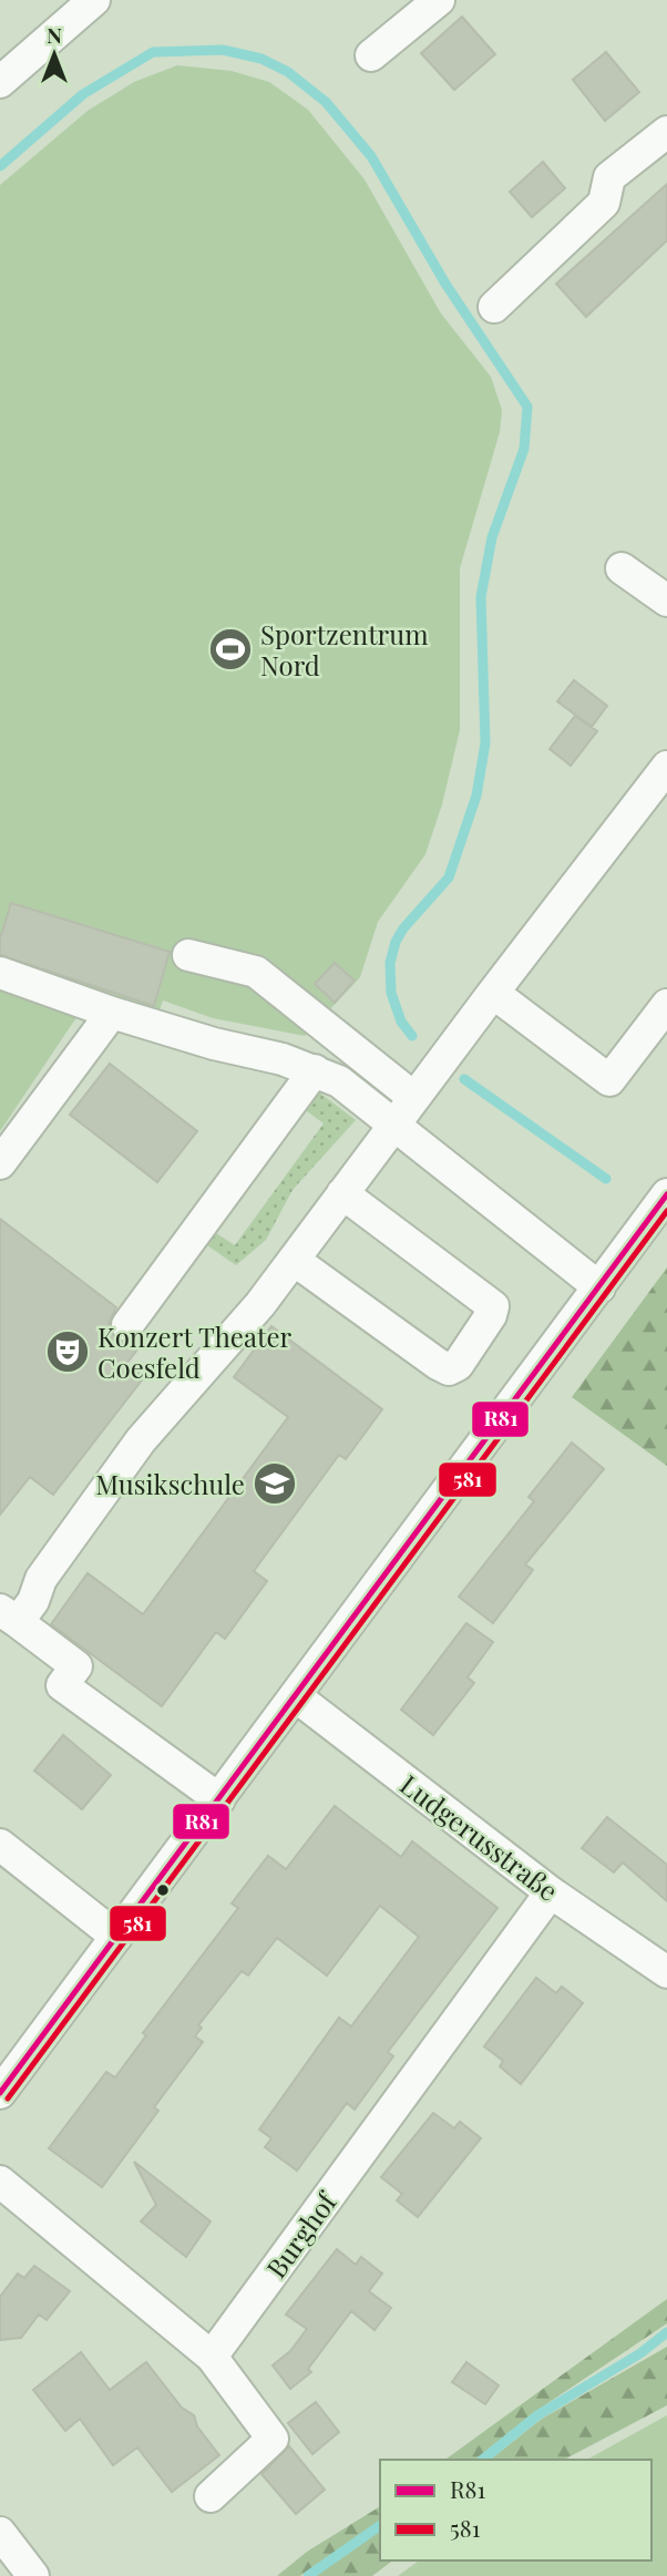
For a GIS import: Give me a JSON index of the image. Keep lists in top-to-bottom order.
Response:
{
  "streets": {
    "street": ["Ludgerusstraße", "Burghof"]
  },
  "crossings": [
    ["Ludgerusstraße", "Burghof"]
  ],
  "places": {
    "sports": ["Sportzentrum Nord"],
    "theatre": ["Konzert Theater Coesfeld"],
    "school or university": ["Musikschule"]
  },
  "lines": ["transit line R81", "transit line 581"],
  "legend": ["R81", "581"],
  "north": "top"
}
